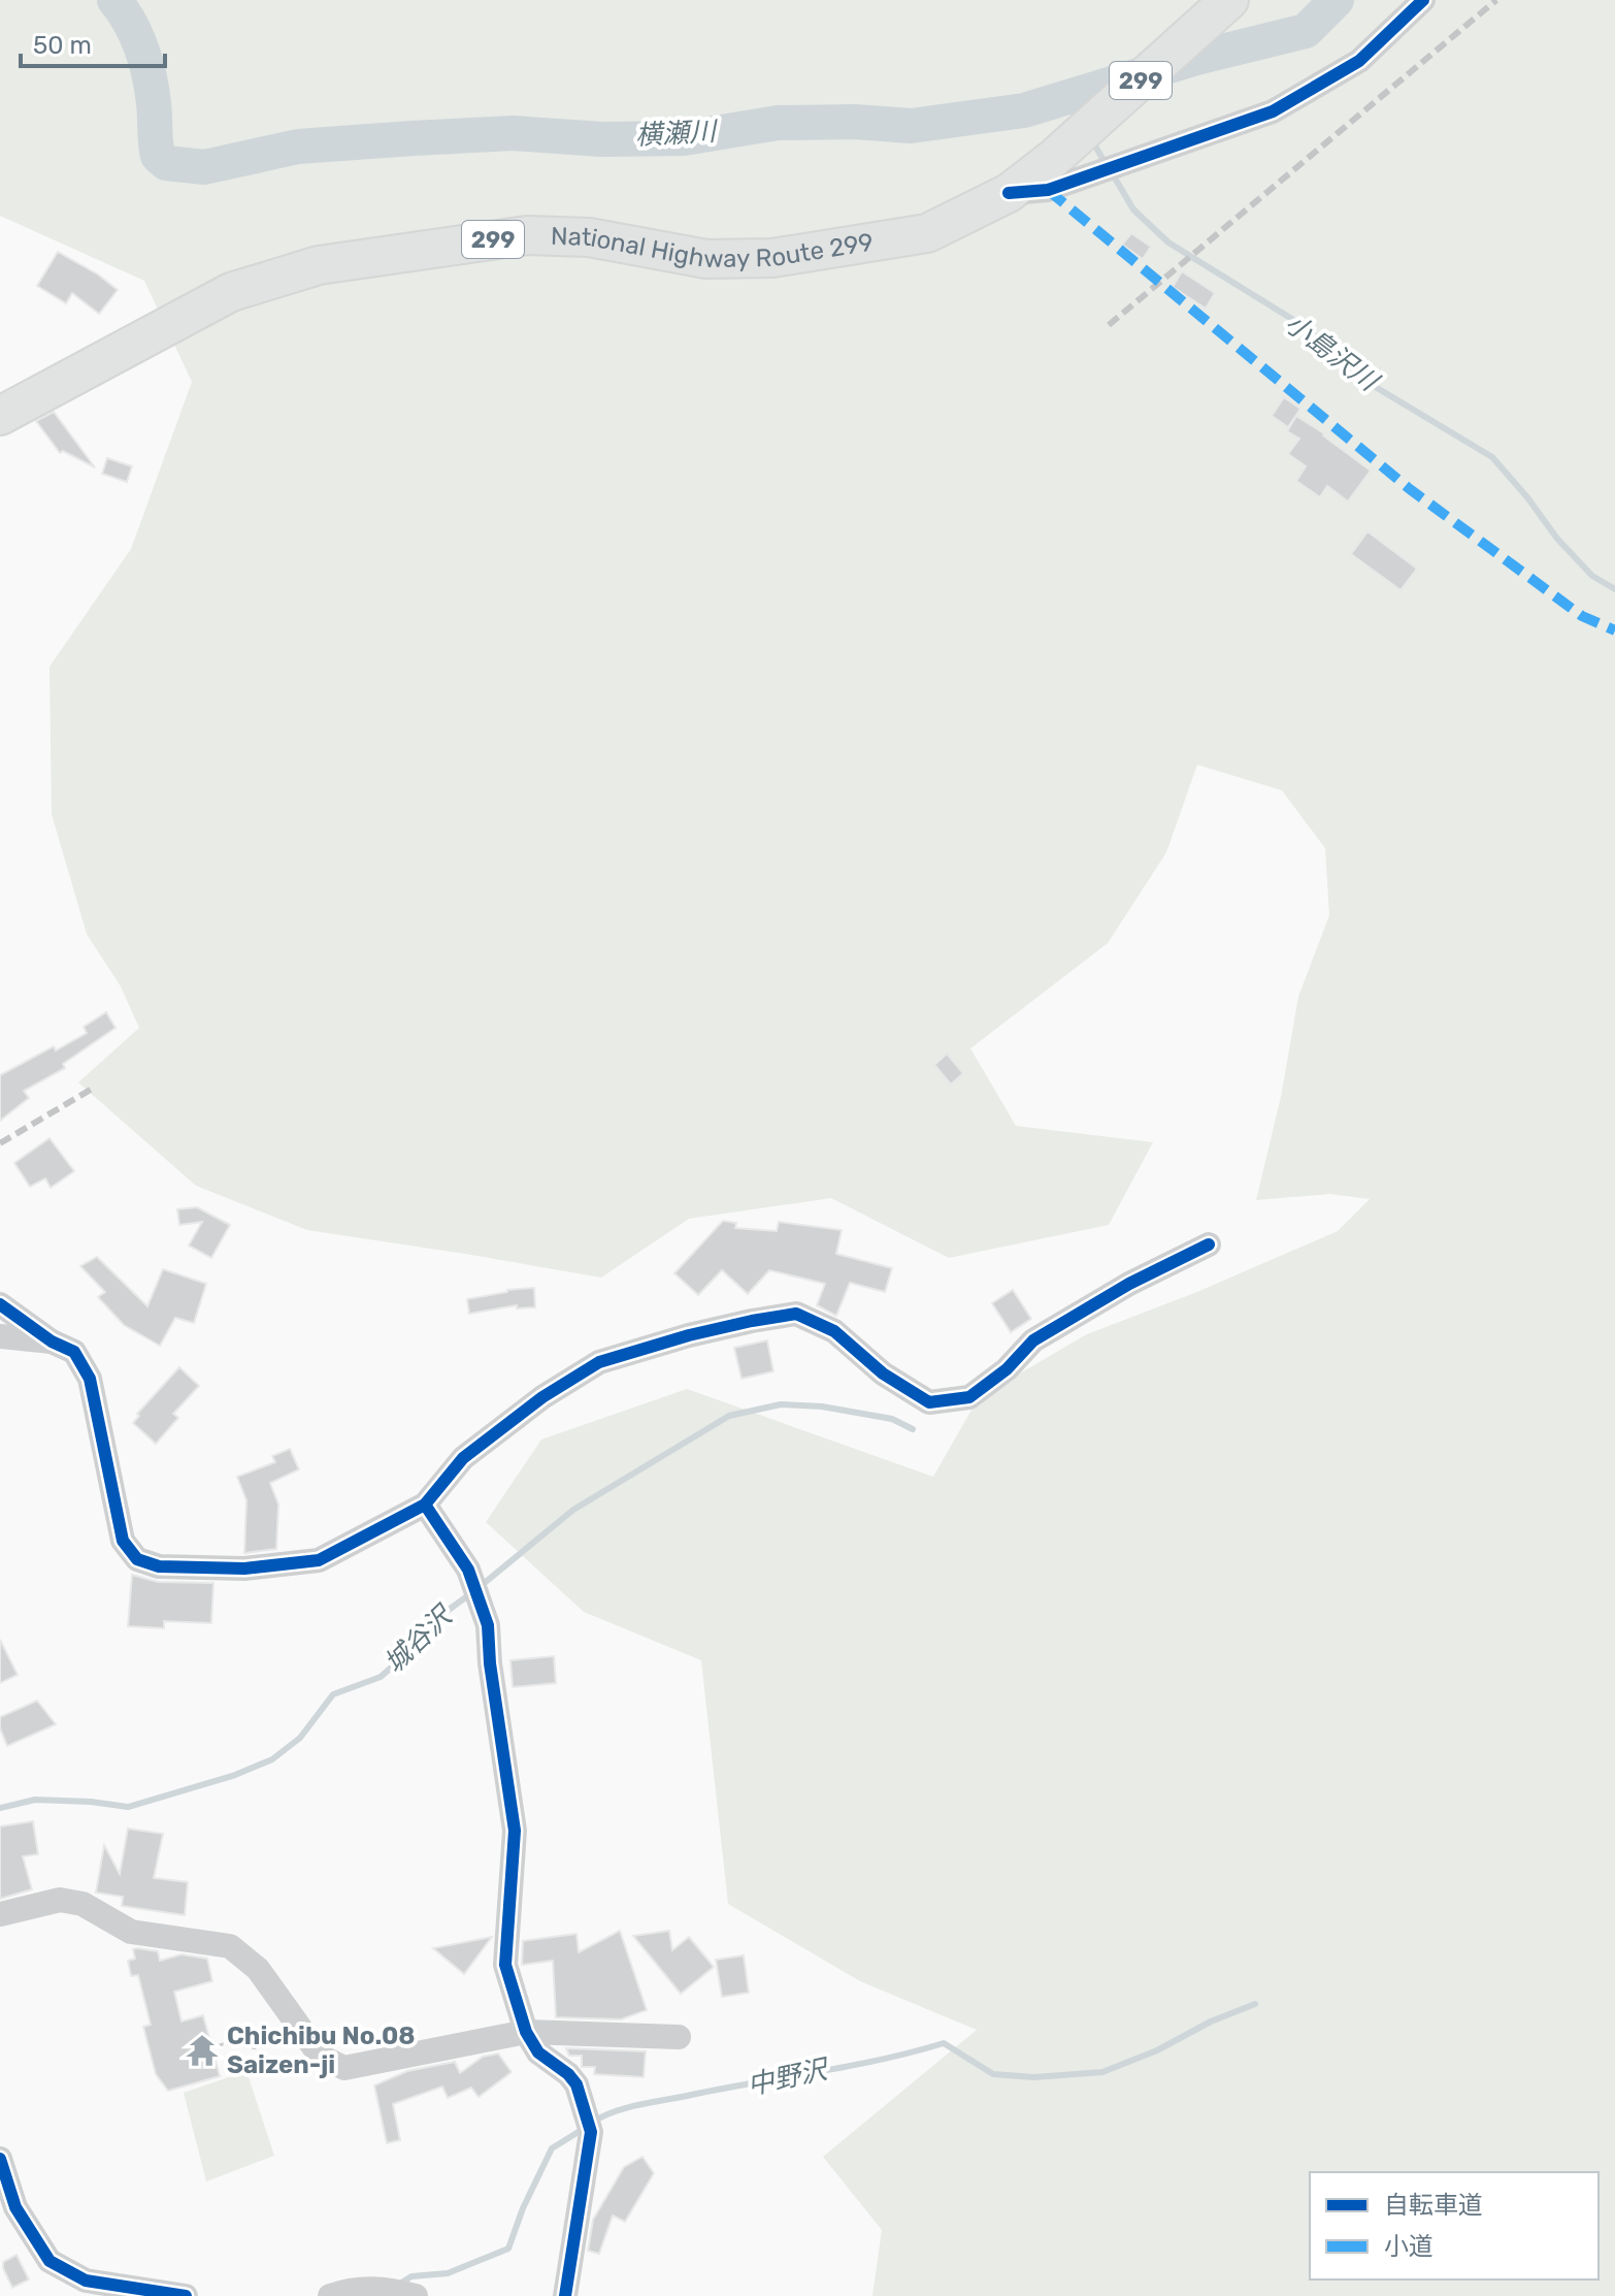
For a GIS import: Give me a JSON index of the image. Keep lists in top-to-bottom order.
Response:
{
  "streets": {
    "highway": ["299", "National Highway Route 299"]
  },
  "water": [
    "横瀬川",
    "小島沢川",
    "城谷沢",
    "中野沢"
  ],
  "places": {
    "temple": ["Chichibu No.08 Saizen-ji"]
  },
  "legend": ["自転車道", "小道"],
  "scale_bar": "50 m"
}
